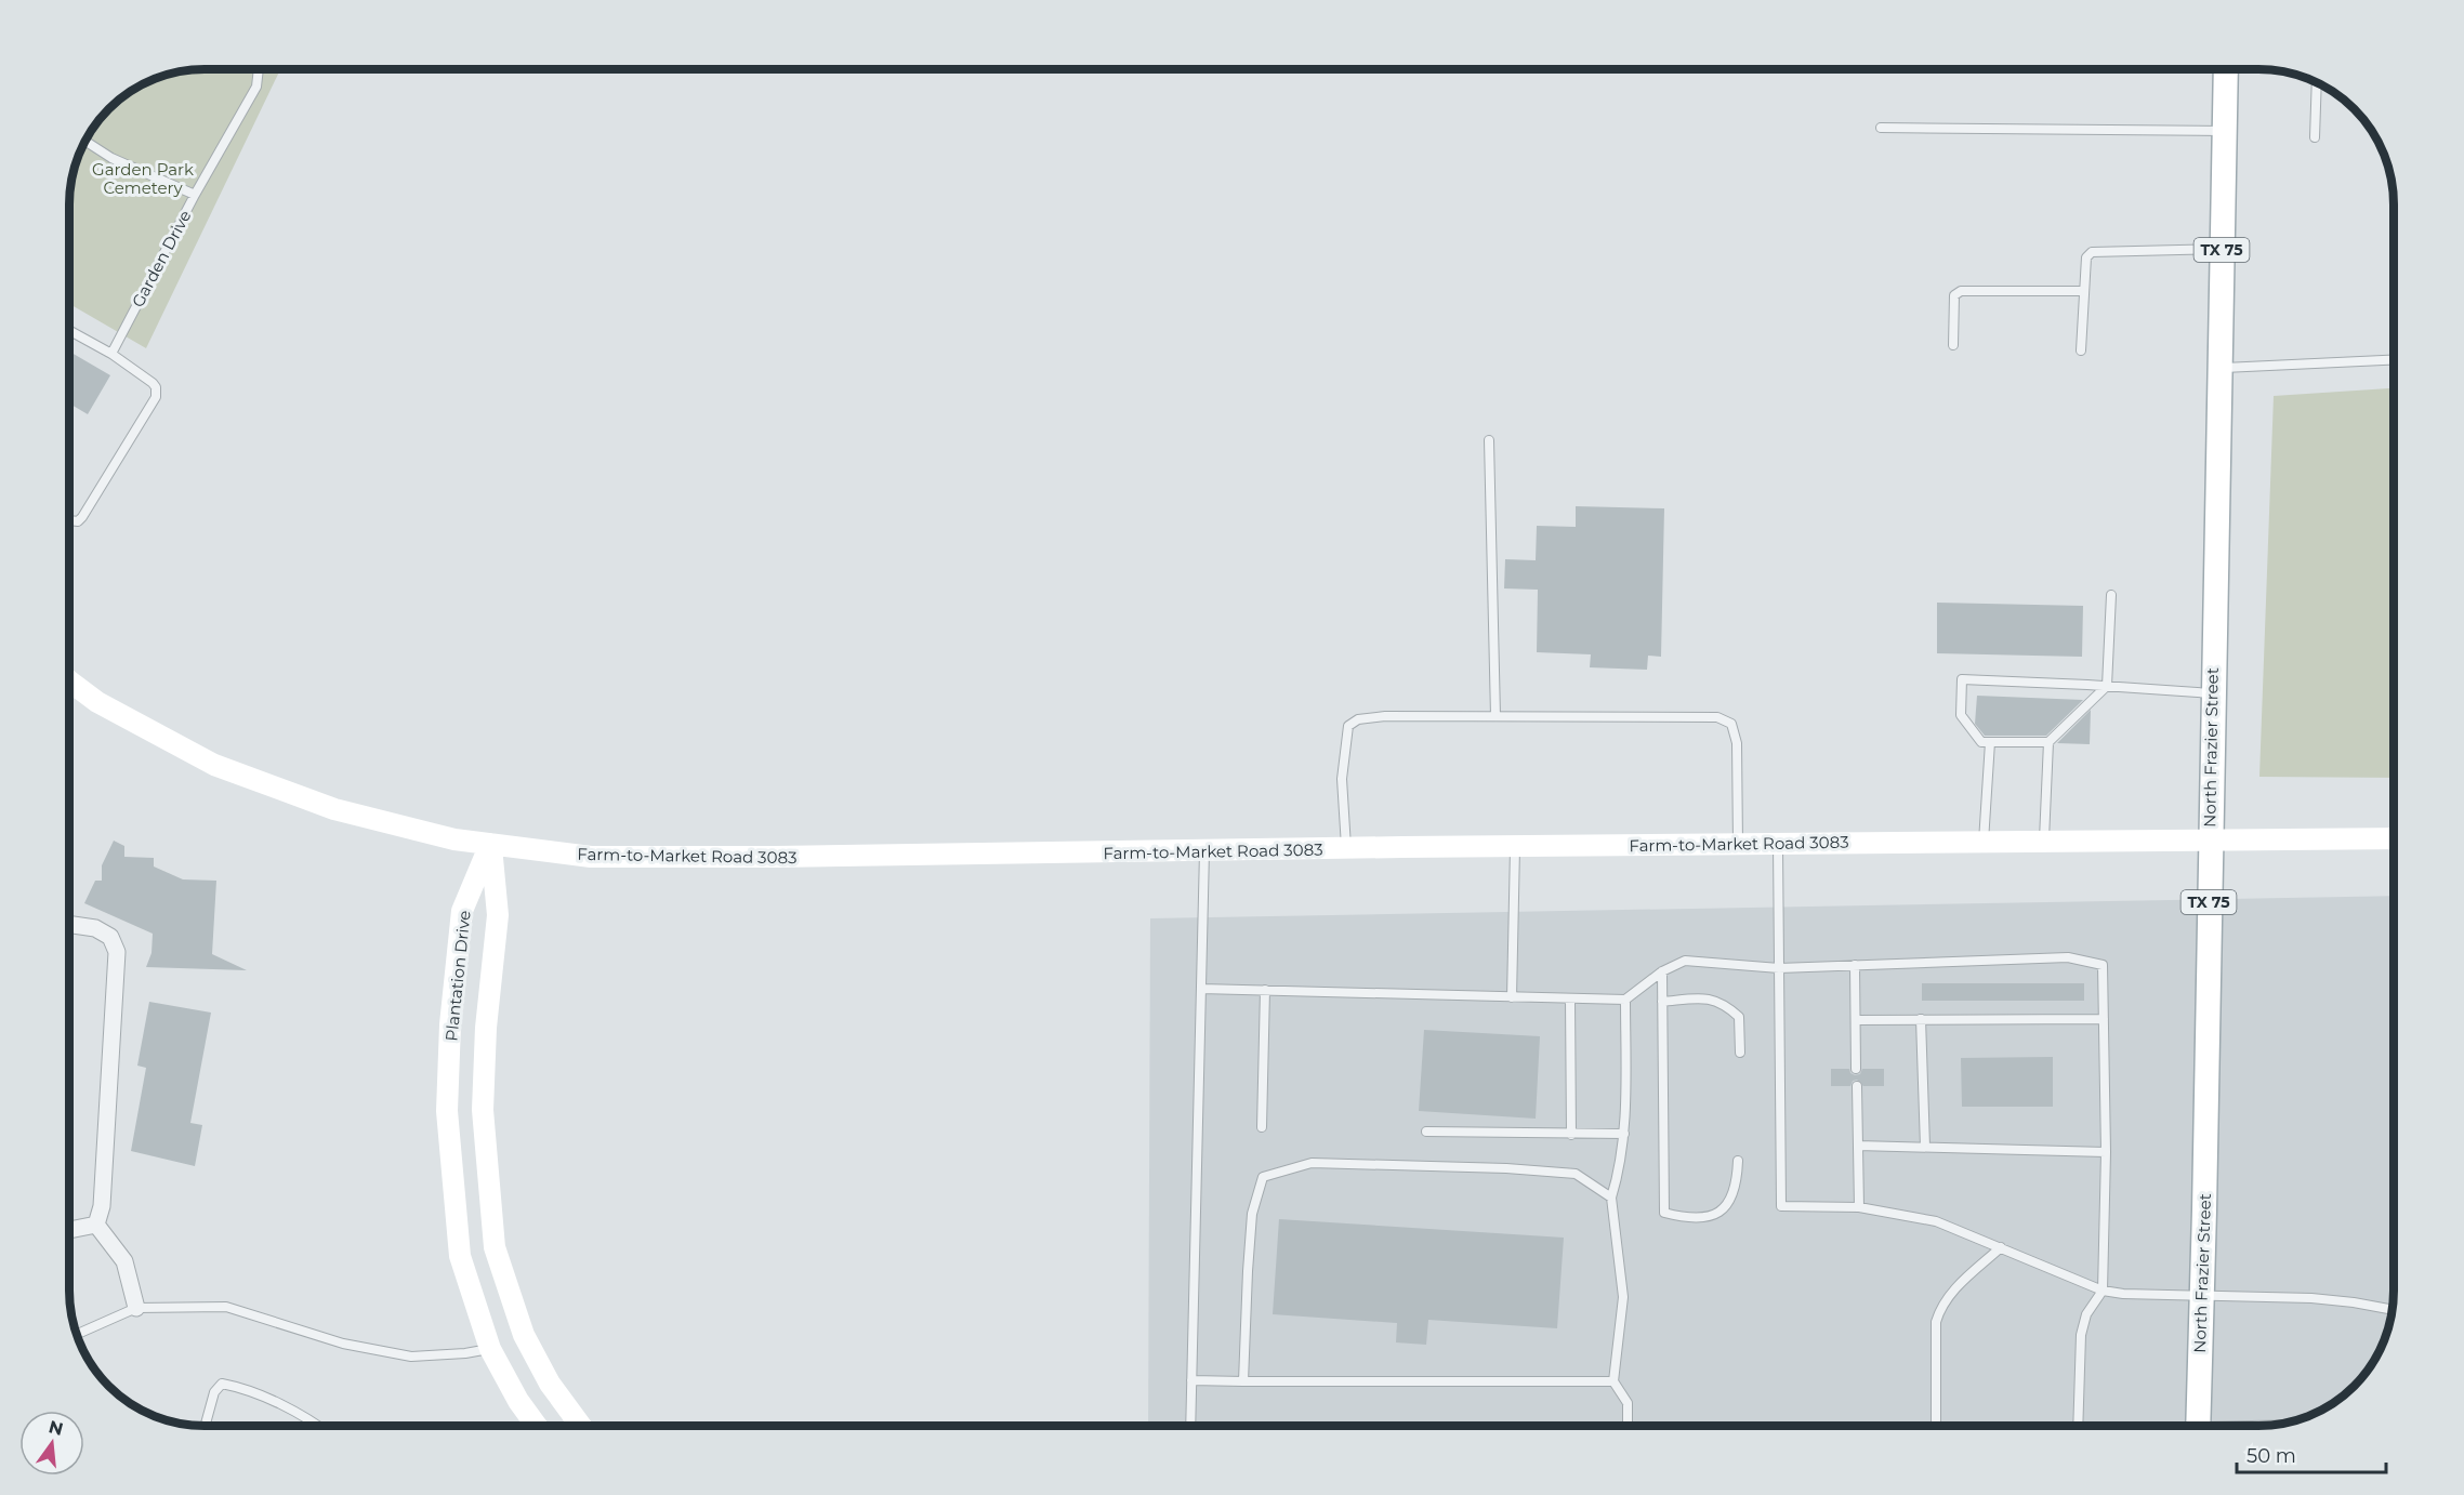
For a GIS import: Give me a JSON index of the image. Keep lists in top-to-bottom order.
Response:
{
  "streets": {
    "main road": [
      "TX 75",
      "North Frazier Street",
      "Farm-to-Market Road 3083",
      "Plantation Drive"
    ],
    "lane": ["Garden Drive"]
  },
  "crossings": [
    ["North Frazier Street", "Farm-to-Market Road 3083"],
    ["Farm-to-Market Road 3083", "Plantation Drive"]
  ],
  "parks": ["Garden Park Cemetery"],
  "scale_bar": "50 m",
  "north": "top"
}
